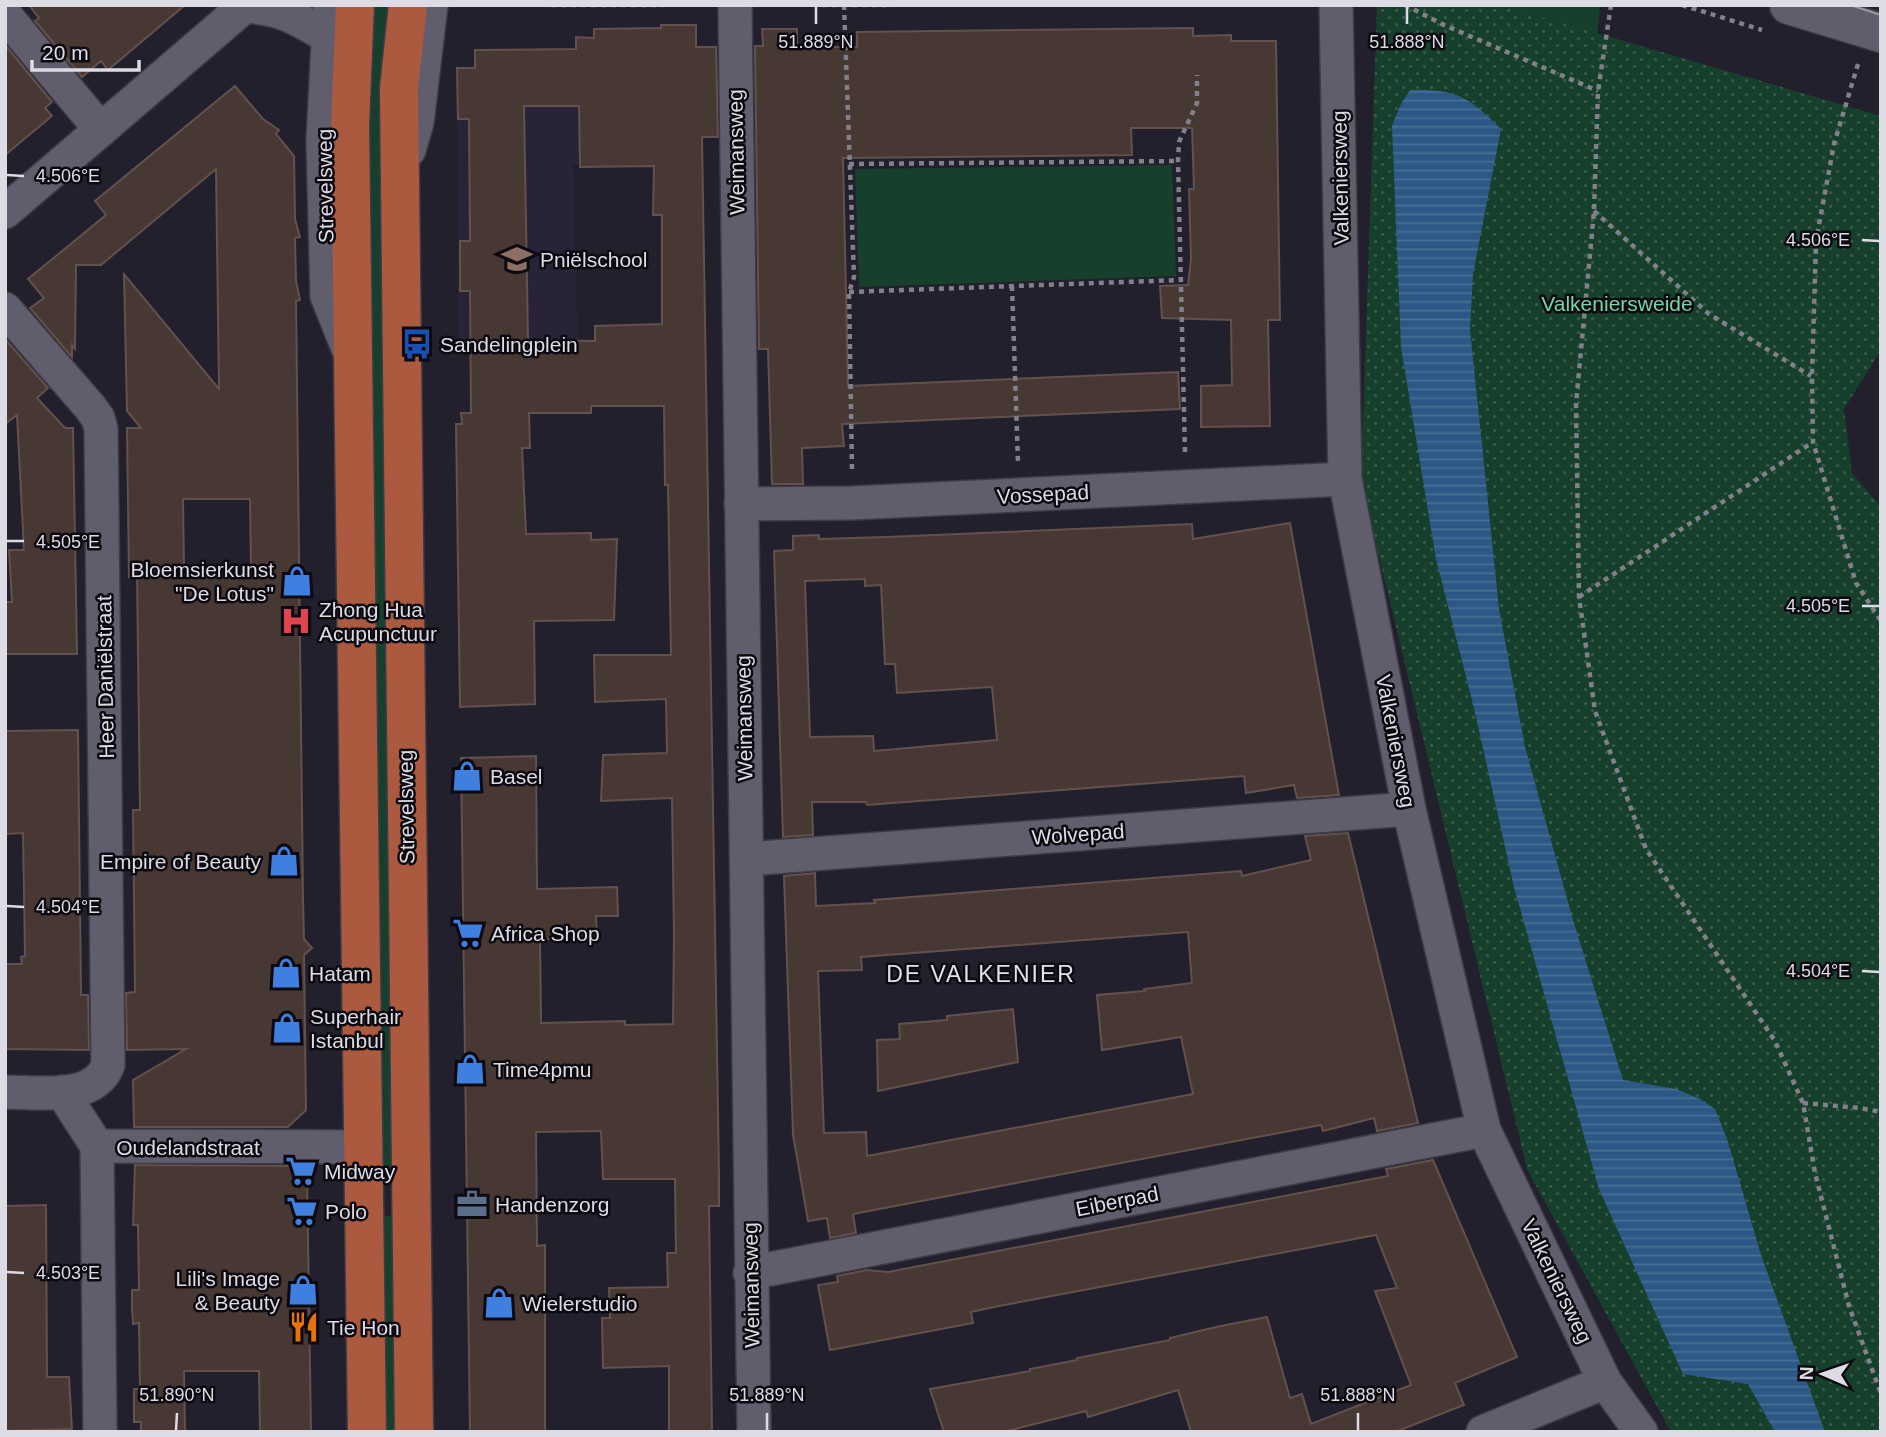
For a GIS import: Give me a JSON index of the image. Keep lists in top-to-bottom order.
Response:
{
  "streets": {
    "main road": ["Strevelsweg"],
    "street": [
      "Weimansweg",
      "Valkeniersweg",
      "Vossepad",
      "Heer Daniëlstraat",
      "Wolvepad",
      "Oudelandstraat",
      "Eiberpad"
    ]
  },
  "crossings": [
    ["Weimansweg", "Vossepad"],
    ["Weimansweg", "Wolvepad"],
    ["Weimansweg", "Eiberpad"],
    ["Valkeniersweg", "Vossepad"],
    ["Valkeniersweg", "Wolvepad"],
    ["Valkeniersweg", "Eiberpad"],
    ["Strevelsweg", "Oudelandstraat"]
  ],
  "districts": ["DE VALKENIER"],
  "parks": ["Valkeniersweide"],
  "places": {
    "school or university": ["Pniëlschool"],
    "bus stop": ["Sandelingplein"],
    "shop": [
      "Bloemsierkunst \"De Lotus\"",
      "Basel",
      "Empire of Beauty",
      "Hatam",
      "Superhair Istanbul",
      "Time4pmu",
      "Lili's Image & Beauty",
      "Wielerstudio"
    ],
    "hospital": ["Zhong Hua Acupunctuur"],
    "supermarket": ["Africa Shop", "Midway", "Polo"],
    "office": ["Handenzorg"],
    "restaurant": ["Tie Hon"]
  },
  "scale_bar": "20 m",
  "north": "left",
  "coordinates": [
    "51.889°N",
    "51.888°N",
    "4.506°E",
    "4.505°E",
    "4.504°E",
    "4.503°E",
    "51.890°N"
  ]
}
